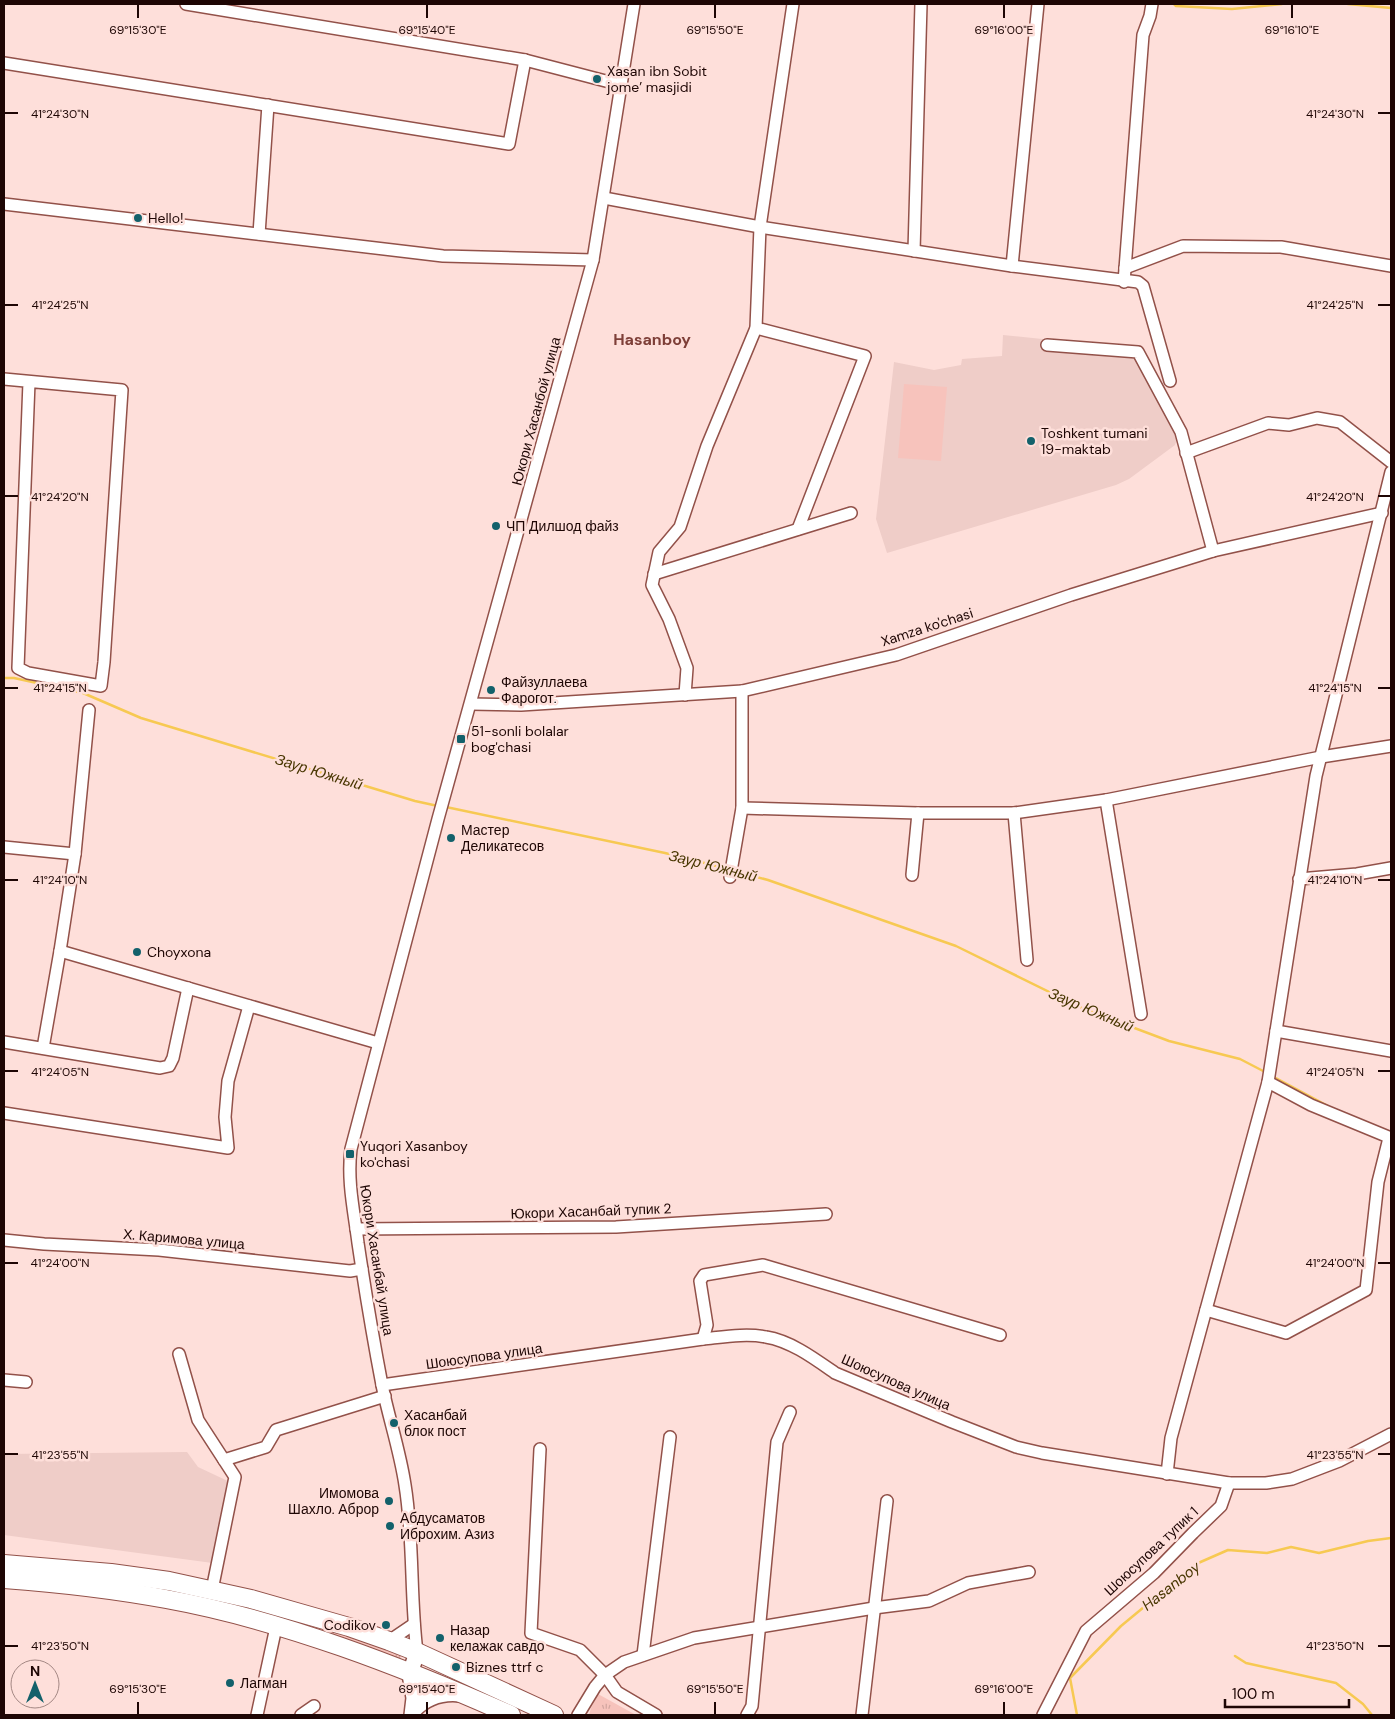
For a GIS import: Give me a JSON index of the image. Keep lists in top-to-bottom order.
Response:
{
  "streets": {
    "street": [
      "Юкори Хасанбой улица",
      "Xamza ko'chasi",
      "Юкори Хасанбай тупик 2",
      "Х. Каримова улица",
      "Юкори Хасанбай улица",
      "Шоюсупова улица",
      "Шоюсупова тупик 1"
    ]
  },
  "crossings": [
    ["Юкори Хасанбой улица", "Xamza ko'chasi"],
    ["Юкори Хасанбой улица", "Юкори Хасанбай улица"],
    ["Юкори Хасанбай тупик 2", "Юкори Хасанбай улица"],
    ["Х. Каримова улица", "Юкори Хасанбай улица"],
    ["Юкори Хасанбай улица", "Шоюсупова улица"],
    ["Шоюсупова улица", "Шоюсупова тупик 1"]
  ],
  "districts": ["Hasanboy"],
  "water": ["Заур Южный", "Hasanboy"],
  "places": {
    "other": [
      "Xasan ibn Sobit jome’ masjidi",
      "Hello!",
      "Toshkent tumani 19-maktab",
      "ЧП Дилшод файз",
      "Файзуллаева Фарогот.",
      "Мастер Деликатесов",
      "Choyxona",
      "Хасанбай блок пост",
      "Имомова Шахло. Аброр",
      "Абдусаматов Иброхим. Азиз",
      "Codikov",
      "Назар келажак савдо",
      "Biznes ttrf c",
      "Лагман"
    ],
    "transit": ["51-sonli bolalar bog'chasi", "Yuqori Xasanboy ko'chasi"]
  },
  "scale_bar": "100 m",
  "north": "top",
  "coordinates": [
    "69°15'30\"E",
    "69°15'40\"E",
    "69°15'50\"E",
    "69°16'00\"E",
    "69°16'10\"E",
    "41°24'30\"N",
    "41°24'25\"N",
    "41°24'20\"N",
    "41°24'15\"N",
    "41°24'10\"N",
    "41°24'05\"N",
    "41°24'00\"N",
    "41°23'55\"N",
    "41°23'50\"N"
  ]
}
